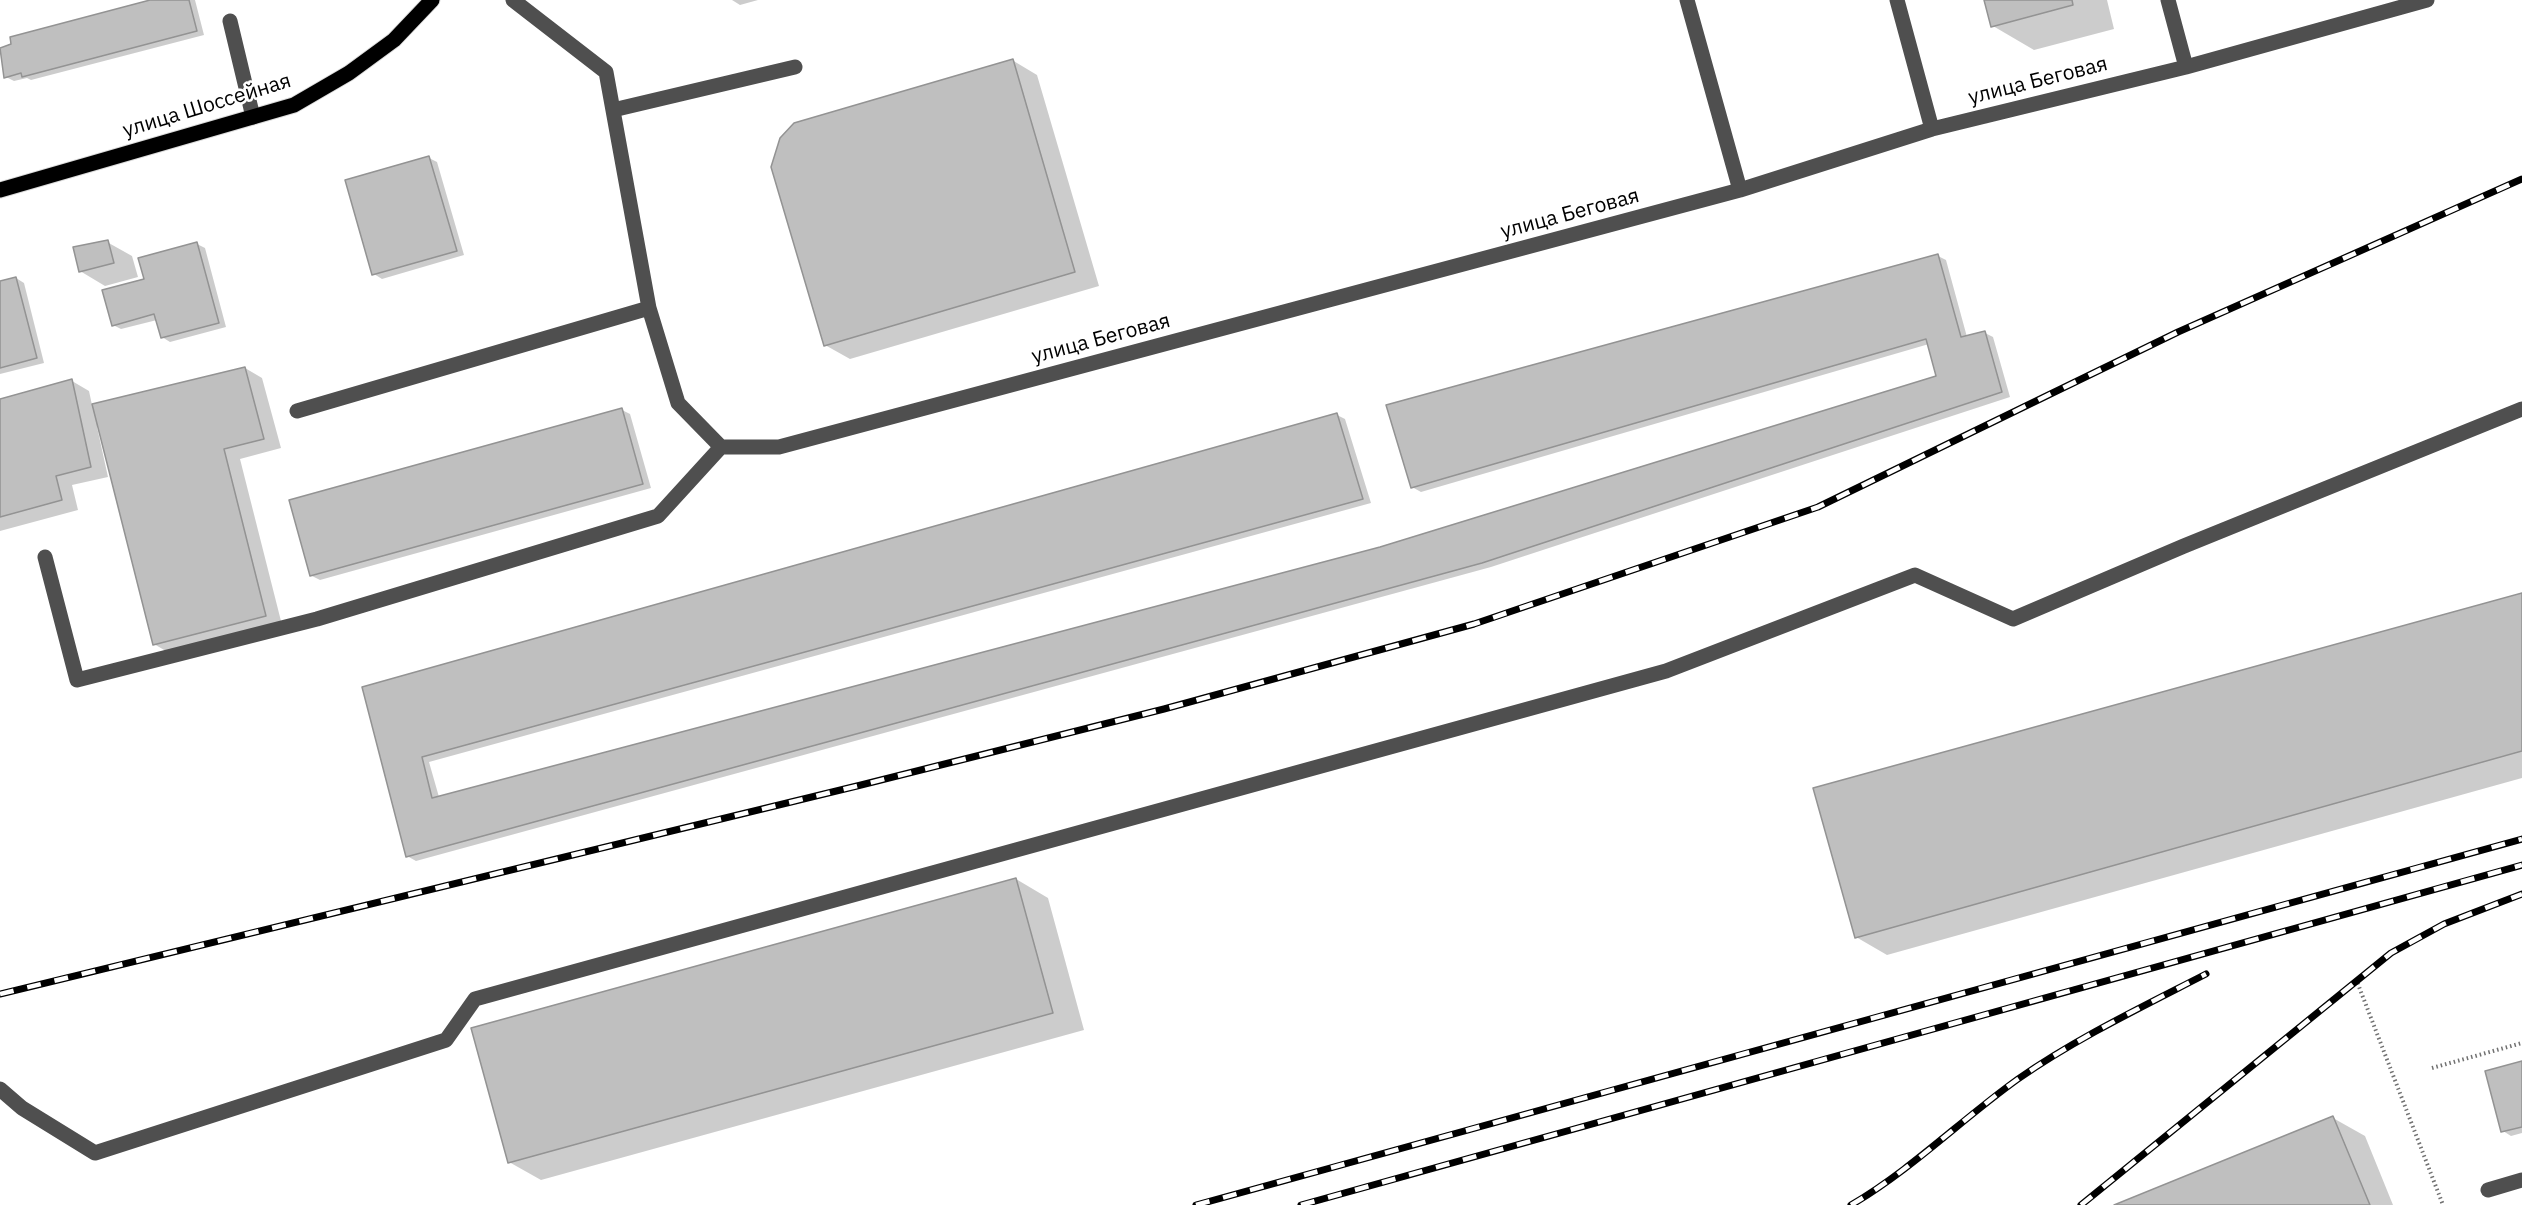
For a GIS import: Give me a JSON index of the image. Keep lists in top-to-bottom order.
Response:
{
  "streets": {
    "main road": ["улица Шоссейная"],
    "street": ["улица Беговая"]
  }
}
